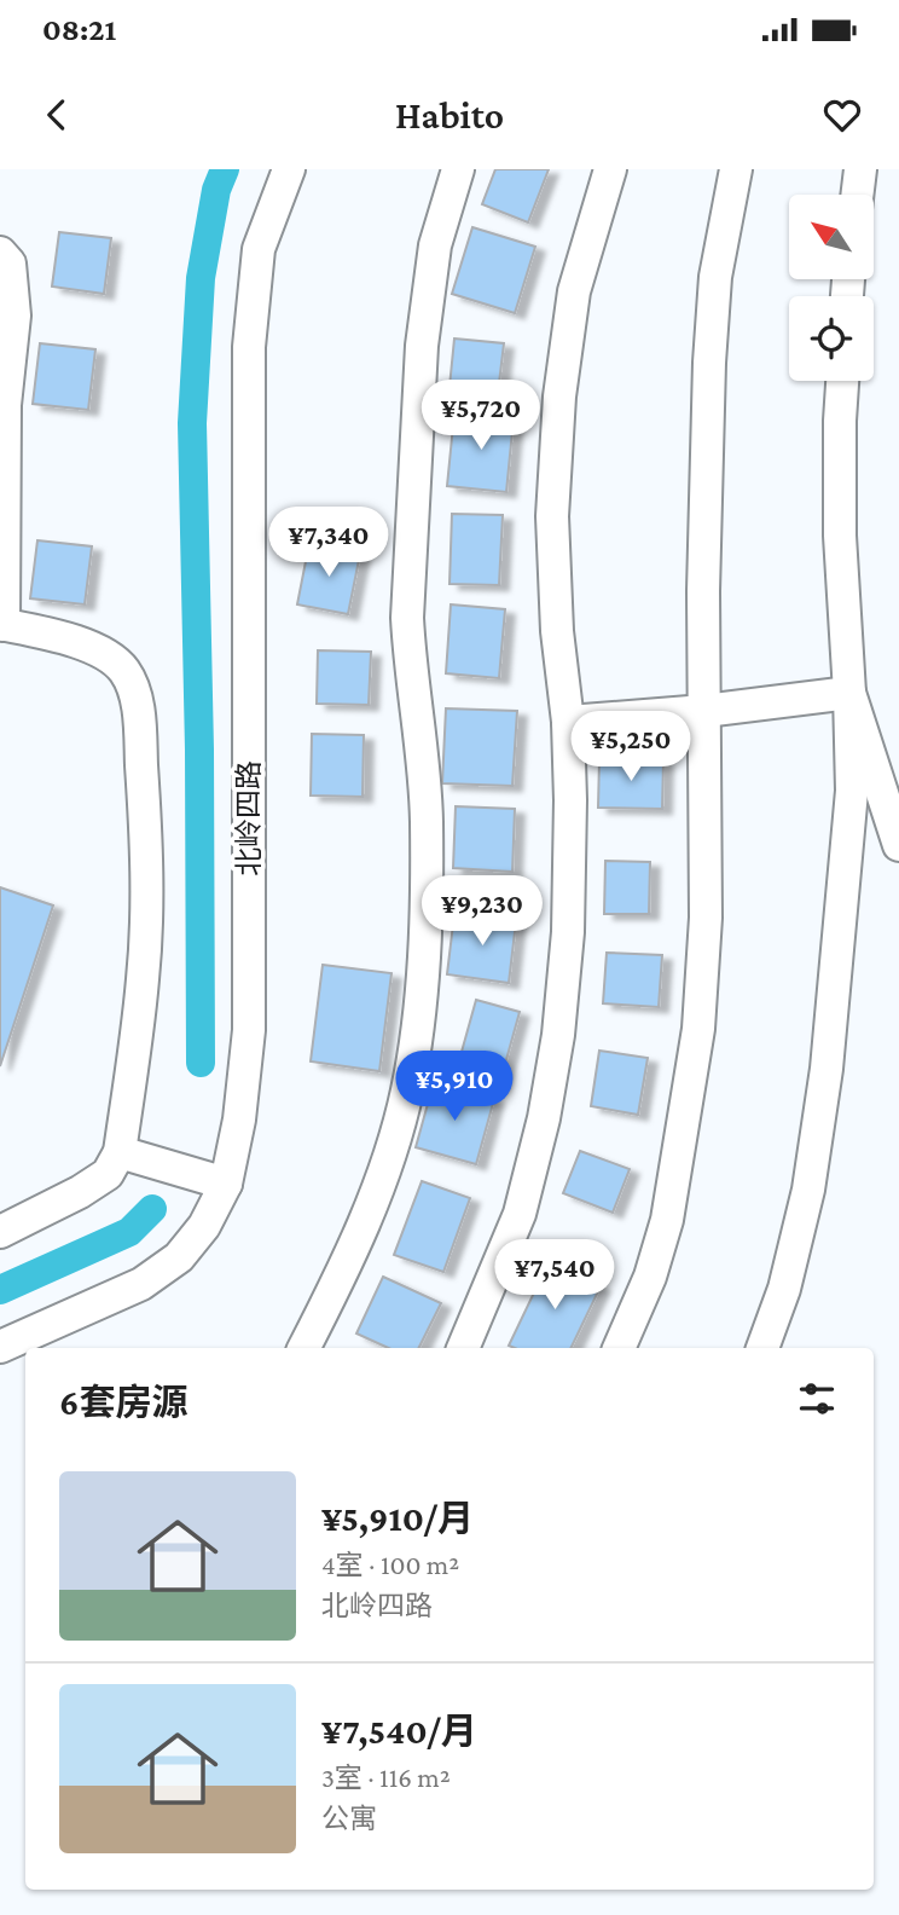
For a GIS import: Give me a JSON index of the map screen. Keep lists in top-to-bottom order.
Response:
{
  "streets": {
    "street": ["北岭四路"]
  },
  "north": "top left",
  "page": {
    "status": "08:21",
    "header": "Habito",
    "price": [
      "¥5,720",
      "¥7,340",
      "¥5,250",
      "¥9,230",
      "¥5,910",
      "¥7,540"
    ],
    "heading": "6套房源",
    "list": [
      {
        "name": "¥5,910/月",
        "note": "4室 · 100 m² · 北岭四路"
      },
      {
        "name": "¥7,540/月",
        "note": "3室 · 116 m² · 公寓"
      }
    ]
  }
}
